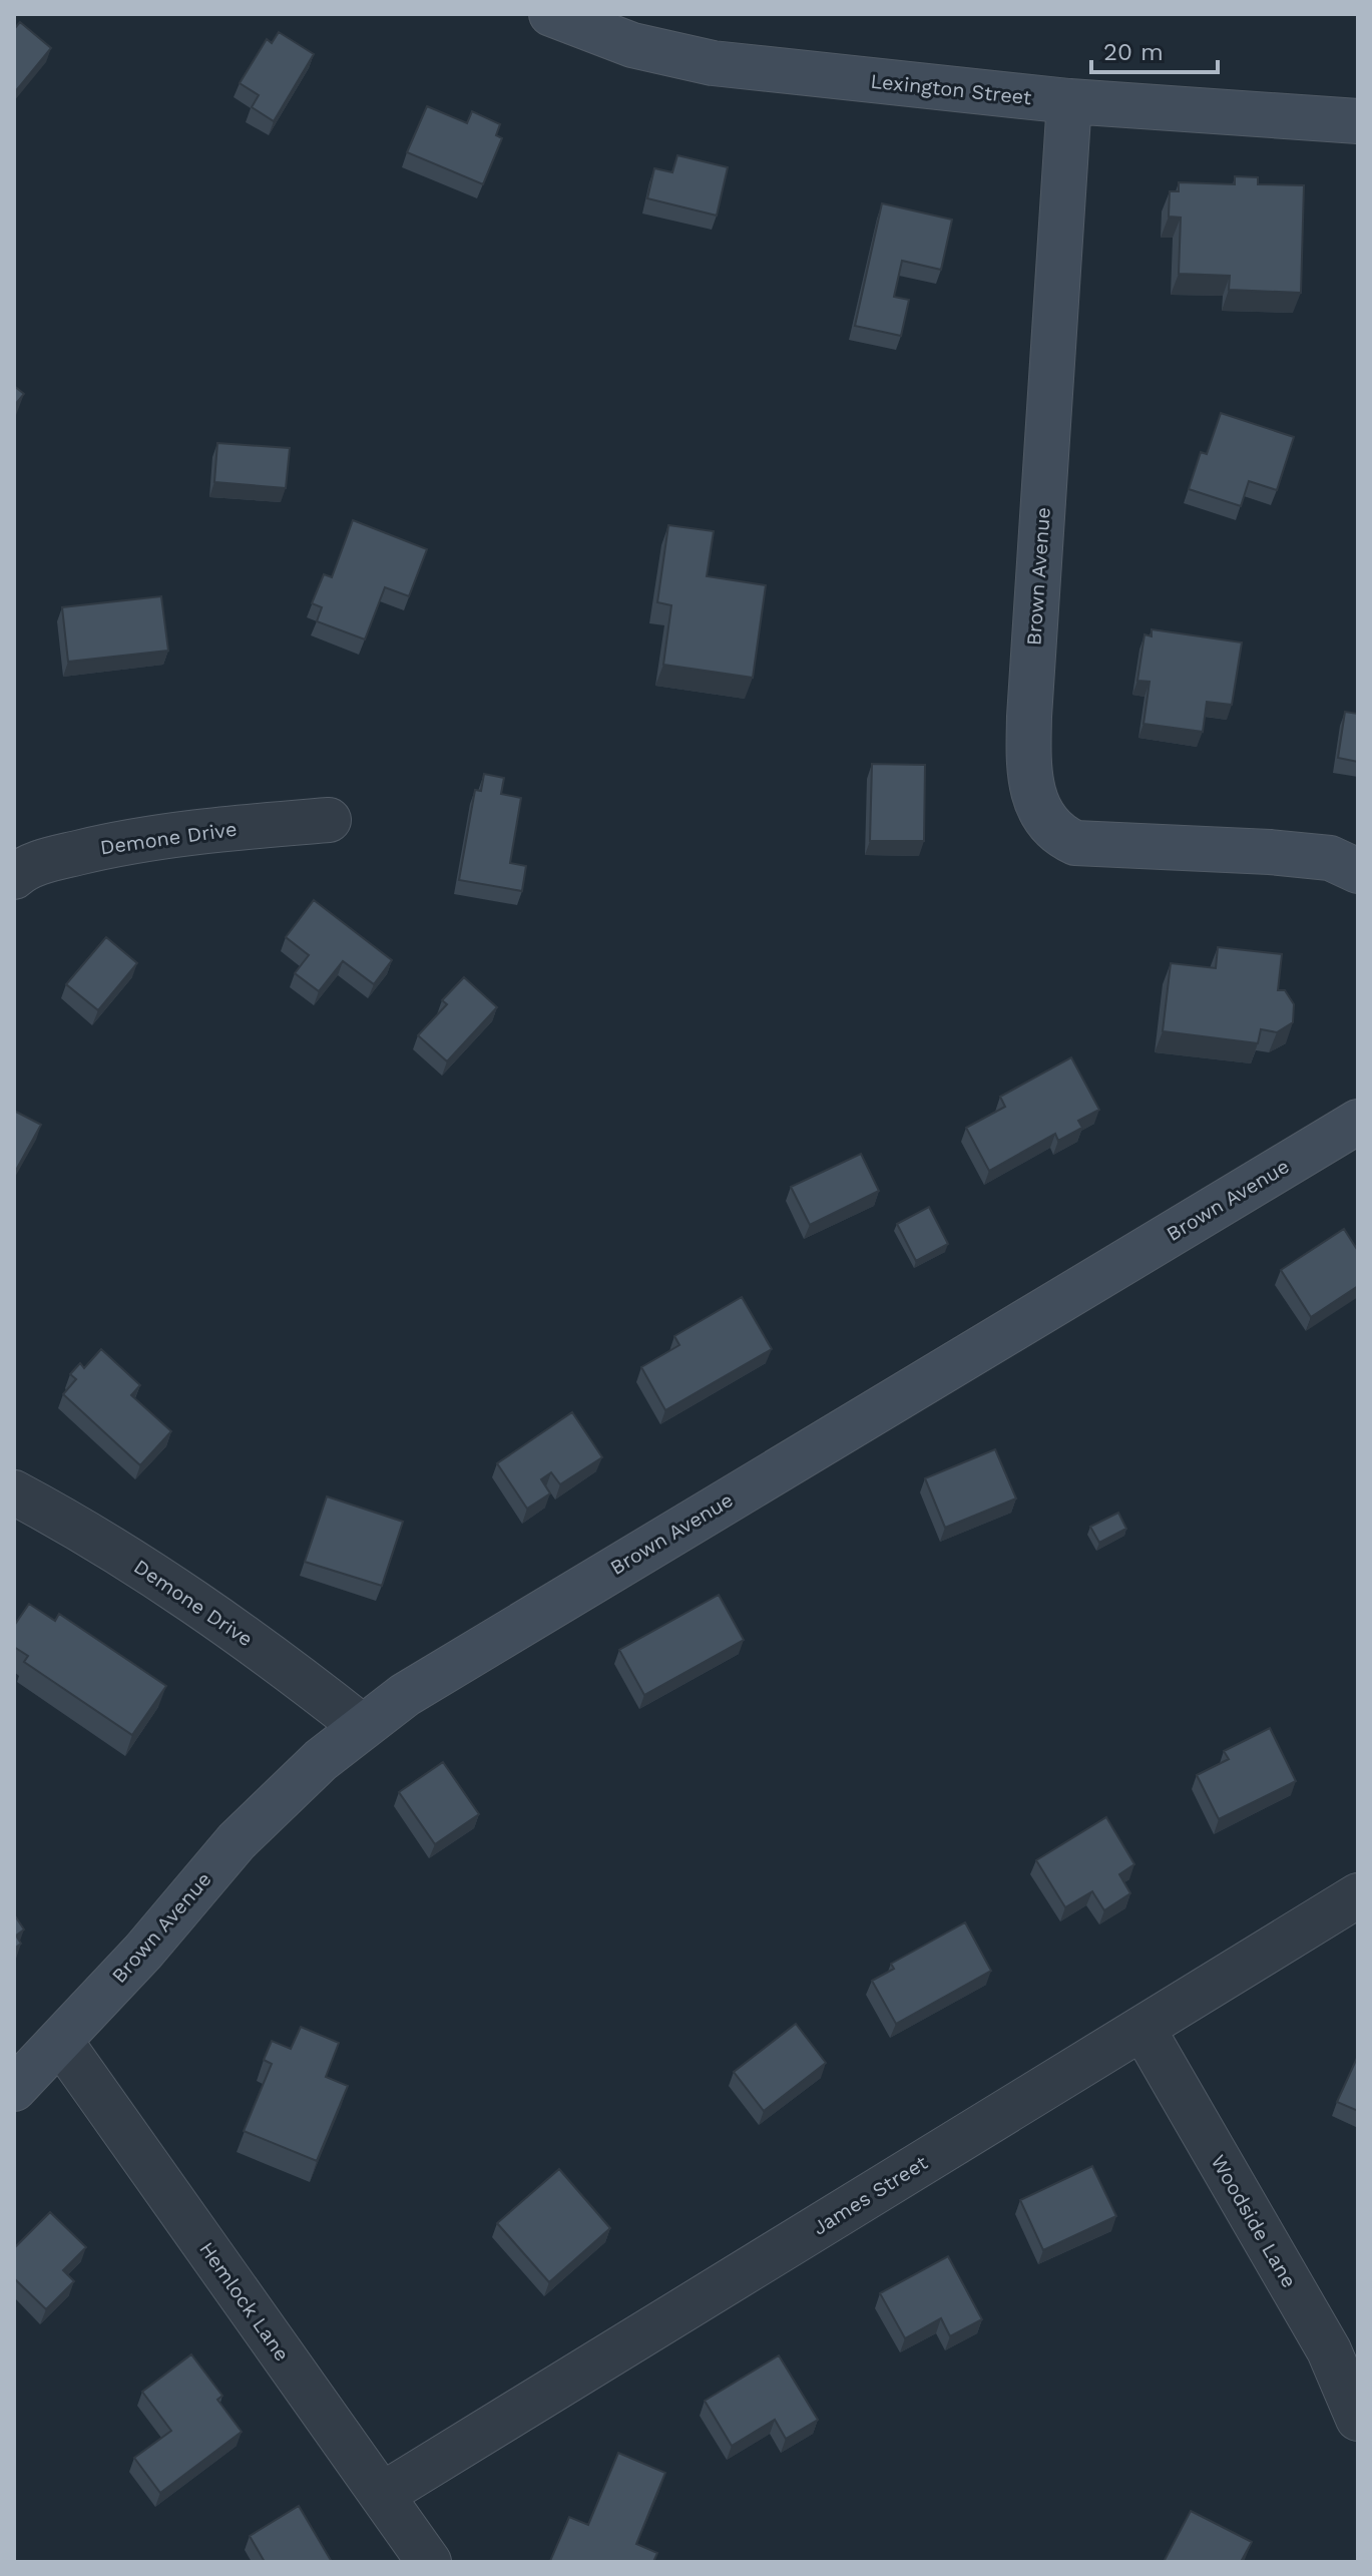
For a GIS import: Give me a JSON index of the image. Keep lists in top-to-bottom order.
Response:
{
  "streets": {
    "street": [
      "Lexington Street",
      "Brown Avenue",
      "Demone Drive",
      "James Street",
      "Woodside Lane",
      "Hemlock Lane"
    ]
  },
  "crossings": [
    ["Lexington Street", "Brown Avenue"],
    ["Brown Avenue", "Demone Drive"],
    ["Brown Avenue", "Hemlock Lane"],
    ["James Street", "Woodside Lane"],
    ["James Street", "Hemlock Lane"]
  ],
  "scale_bar": "20 m"
}
